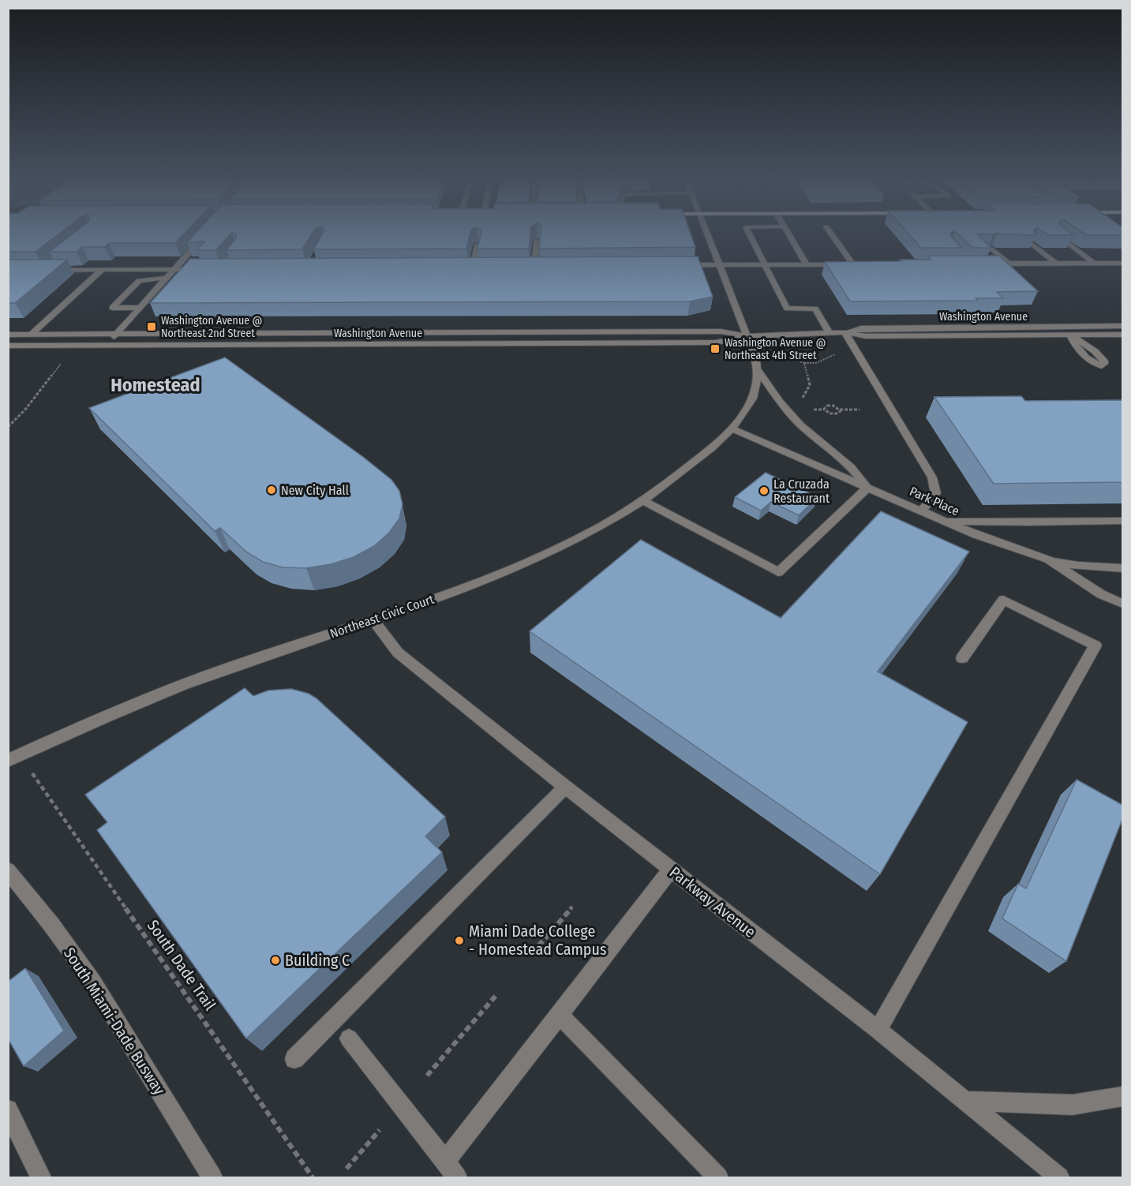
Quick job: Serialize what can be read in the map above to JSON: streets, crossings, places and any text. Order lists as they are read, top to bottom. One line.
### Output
{"streets":{"street":["Washington Avenue","Park Place","Northeast Civic Court","Parkway Avenue","South Miami-Dade Busway"],"path":["South Dade Trail"]},"crossings":[["Park Place","Northeast Civic Court"],["Northeast Civic Court","Parkway Avenue"]],"districts":["Homestead"],"places":{"transit":["Washington Avenue @ Northeast 2nd Street","Washington Avenue @ Northeast 4th Street"],"other":["New City Hall","La Cruzada Restaurant","Miami Dade College - Homestead Campus","Building C"]}}
